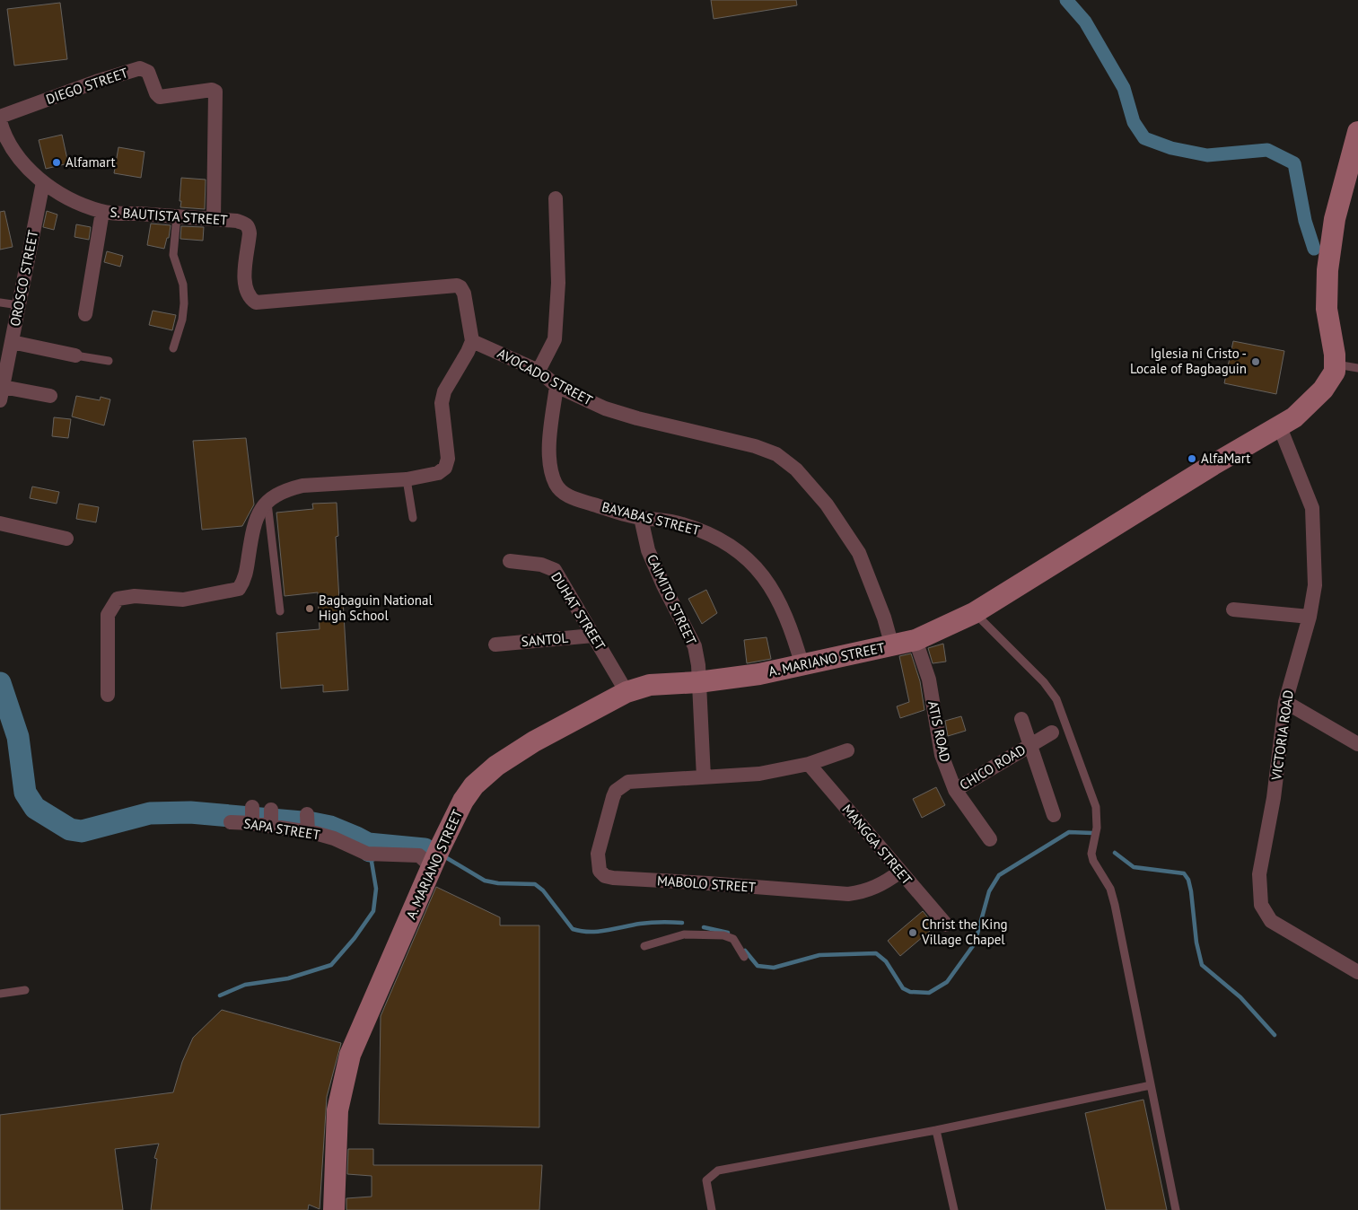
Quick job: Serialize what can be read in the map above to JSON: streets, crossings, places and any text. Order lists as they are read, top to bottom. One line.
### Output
{"streets":{"street":["DIEGO STREET","S. BAUTISTA STREET","OROSCO STREET","AVOCADO STREET","BAYABAS STREET","CAIMITO STREET","DUHAT STREET","SANTOL","A. MARIANO STREET","ATIS ROAD","VICTORIA ROAD","CHICO ROAD","SAPA STREET","MANGGA STREET","MABOLO STREET"]},"crossings":[["DIEGO STREET","S. BAUTISTA STREET"],["S. BAUTISTA STREET","OROSCO STREET"],["S. BAUTISTA STREET","AVOCADO STREET"],["AVOCADO STREET","BAYABAS STREET"],["AVOCADO STREET","A. MARIANO STREET"],["BAYABAS STREET","CAIMITO STREET"],["BAYABAS STREET","A. MARIANO STREET"],["CAIMITO STREET","A. MARIANO STREET"],["DUHAT STREET","SANTOL"],["DUHAT STREET","A. MARIANO STREET"],["A. MARIANO STREET","ATIS ROAD"],["A. MARIANO STREET","VICTORIA ROAD"],["A. MARIANO STREET","SAPA STREET"],["ATIS ROAD","CHICO ROAD"],["MANGGA STREET","MABOLO STREET"]],"places":["Alfamart","Iglesia ni Cristo - Locale of Bagbaguin","AlfaMart","Bagbaguin National High School","Christ the King Village Chapel"]}
